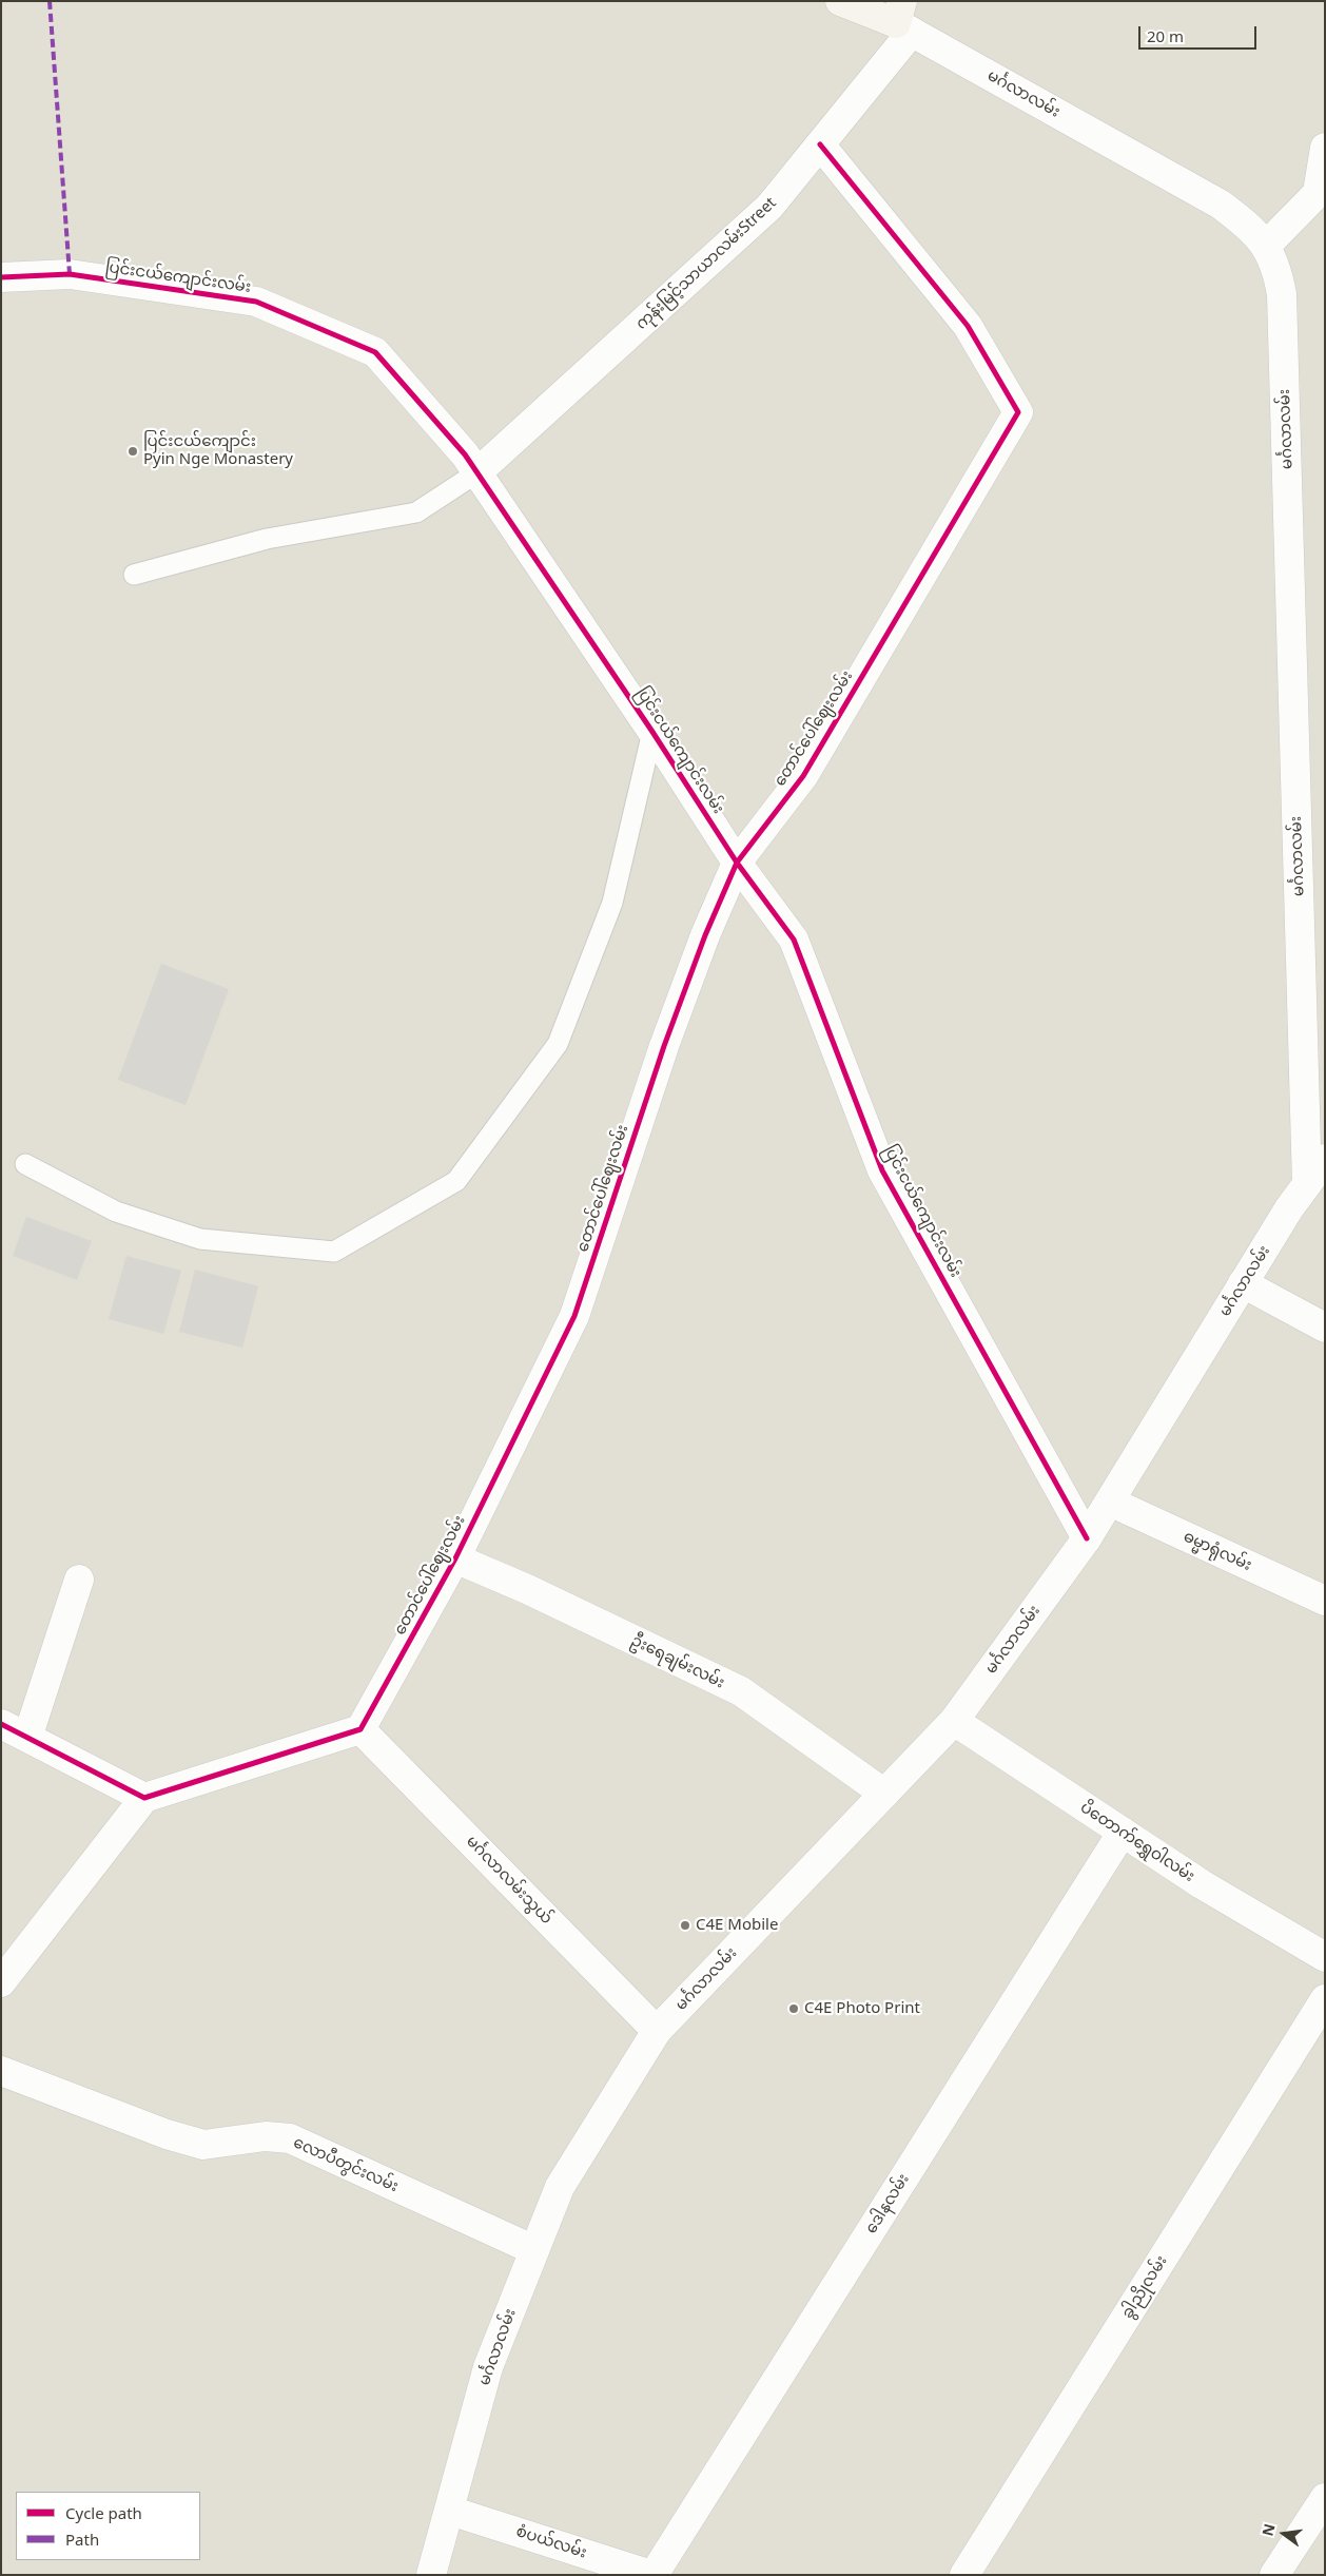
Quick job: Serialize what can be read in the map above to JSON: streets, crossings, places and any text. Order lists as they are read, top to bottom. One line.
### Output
{"streets":{"main road":["မင်္ဂလာလမ်း"],"street":["ကုန်းမြင့်သာယာလမ်းStreet","ပြင်းငယ်ကျောင်းလမ်း","တောင်ပေါ်ဈေးလမ်း","ဓမ္မာရုံလမ်း","ဦးရေချမ်းလမ်း","ပိတောက်ရွှေဝါလမ်း","မင်္ဂလာလမ်းသွယ်","လောပီတွင်းလမ်း","ဒေါနလမ်း","ခွါညိုလမ်း","စံပယ်လမ်း"]},"crossings":[["မင်္ဂလာလမ်း","ကုန်းမြင့်သာယာလမ်းStreet"],["မင်္ဂလာလမ်း","ပြင်းငယ်ကျောင်းလမ်း"],["မင်္ဂလာလမ်း","ဓမ္မာရုံလမ်း"],["မင်္ဂလာလမ်း","ဦးရေချမ်းလမ်း"],["မင်္ဂလာလမ်း","ပိတောက်ရွှေဝါလမ်း"],["မင်္ဂလာလမ်း","မင်္ဂလာလမ်းသွယ်"],["မင်္ဂလာလမ်း","လောပီတွင်းလမ်း"],["မင်္ဂလာလမ်း","စံပယ်လမ်း"],["ကုန်းမြင့်သာယာလမ်းStreet","ပြင်းငယ်ကျောင်းလမ်း"],["ကုန်းမြင့်သာယာလမ်းStreet","တောင်ပေါ်ဈေးလမ်း"],["ပြင်းငယ်ကျောင်းလမ်း","တောင်ပေါ်ဈေးလမ်း"],["တောင်ပေါ်ဈေးလမ်း","ဦးရေချမ်းလမ်း"],["တောင်ပေါ်ဈေးလမ်း","မင်္ဂလာလမ်းသွယ်"],["ပိတောက်ရွှေဝါလမ်း","ဒေါနလမ်း"],["ဒေါနလမ်း","စံပယ်လမ်း"]],"places":["ပြင်းငယ်ကျောင်း Pyin Nge Monastery","C4E Mobile","C4E Photo Print"],"legend":["Cycle path","Path"],"scale_bar":"20 m","north":"left"}
